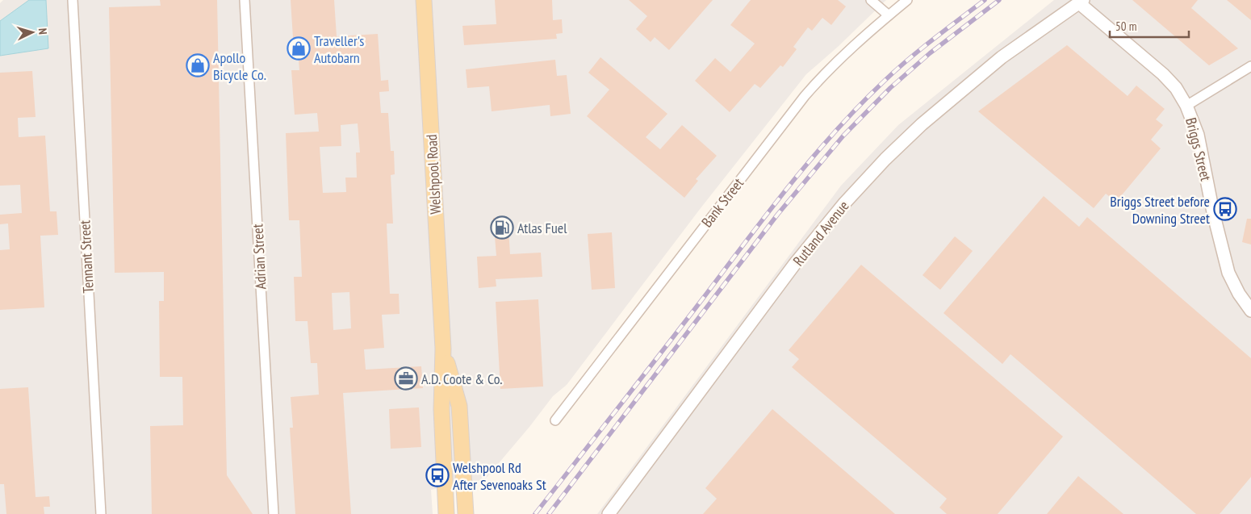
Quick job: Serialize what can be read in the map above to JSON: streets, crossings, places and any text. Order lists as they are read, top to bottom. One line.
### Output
{"streets":{"main road":["Welshpool Road"],"street":["Briggs Street","Bank Street","Rutland Avenue","Tennant Street","Adrian Street"]},"crossings":[["Briggs Street","Rutland Avenue"]],"places":{"shop":["Traveller's Autobarn","Apollo Bicycle Co."],"bus stop":["Briggs Street before Downing Street","Welshpool Rd After Sevenoaks St"],"fuel station":["Atlas Fuel"],"office":["A.D. Coote & Co."]},"scale_bar":"50 m","north":"right"}
